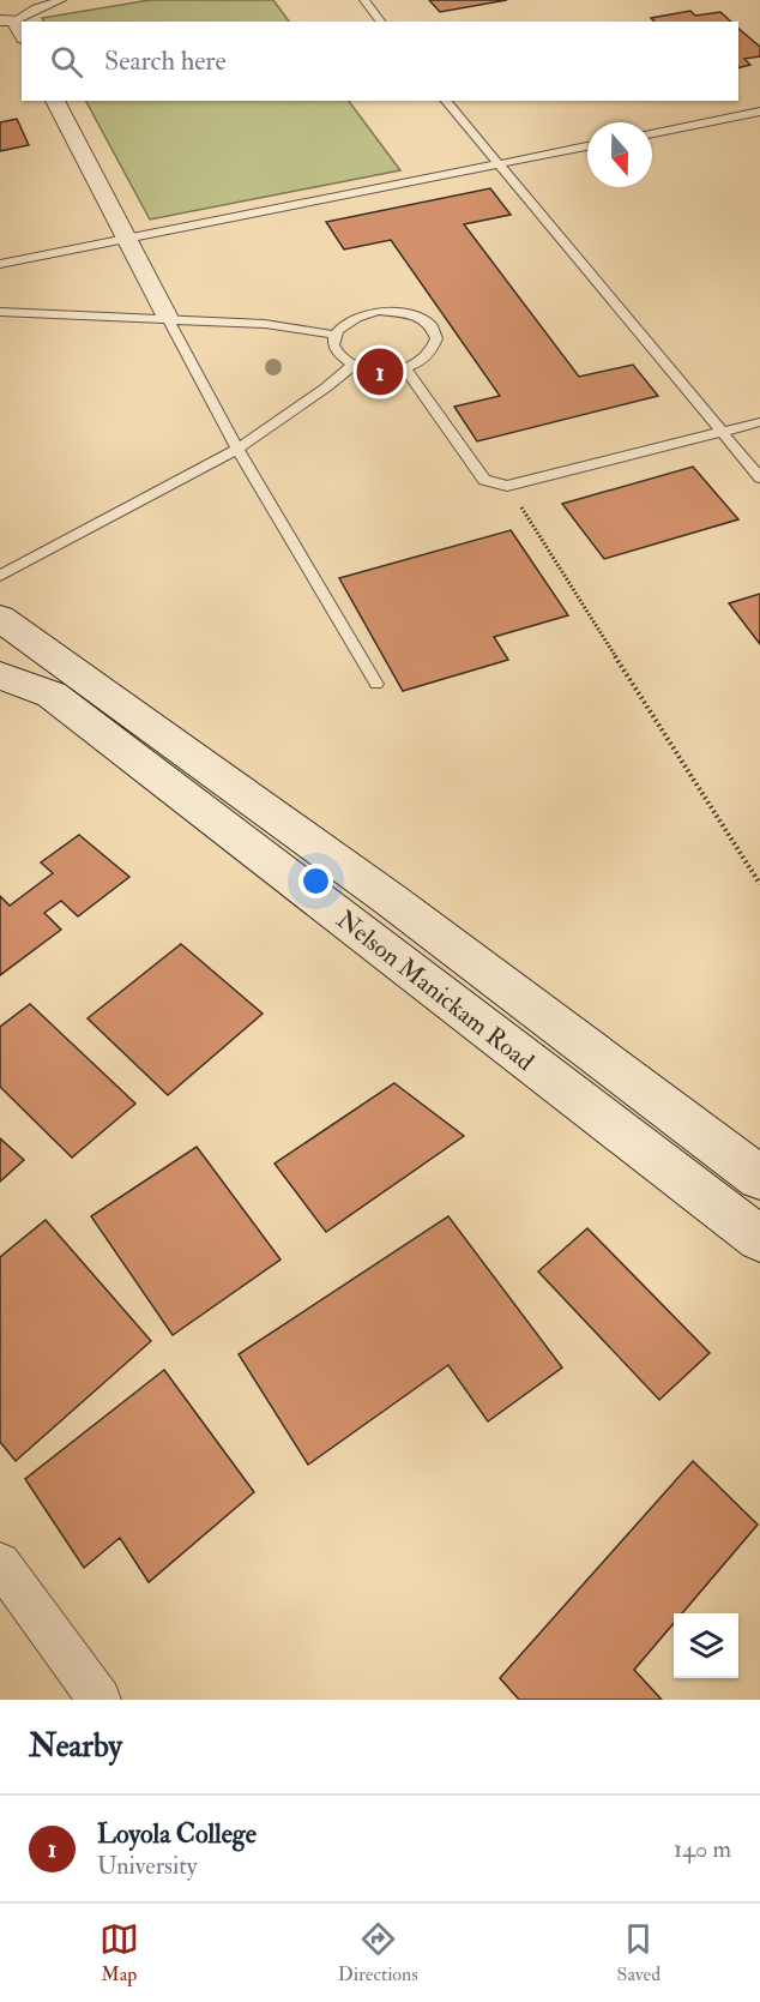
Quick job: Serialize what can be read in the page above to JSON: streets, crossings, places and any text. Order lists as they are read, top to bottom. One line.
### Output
{"streets":{"main road":["Nelson Manickam Road"]},"north":"bottom","page":{"search":"Search here","pins":"1","heading":"Nearby","list":[{"mark":"1","name":"Loyola College","note":"University","value":"140 m"}],"nav":["Map","Directions","Saved"]}}
